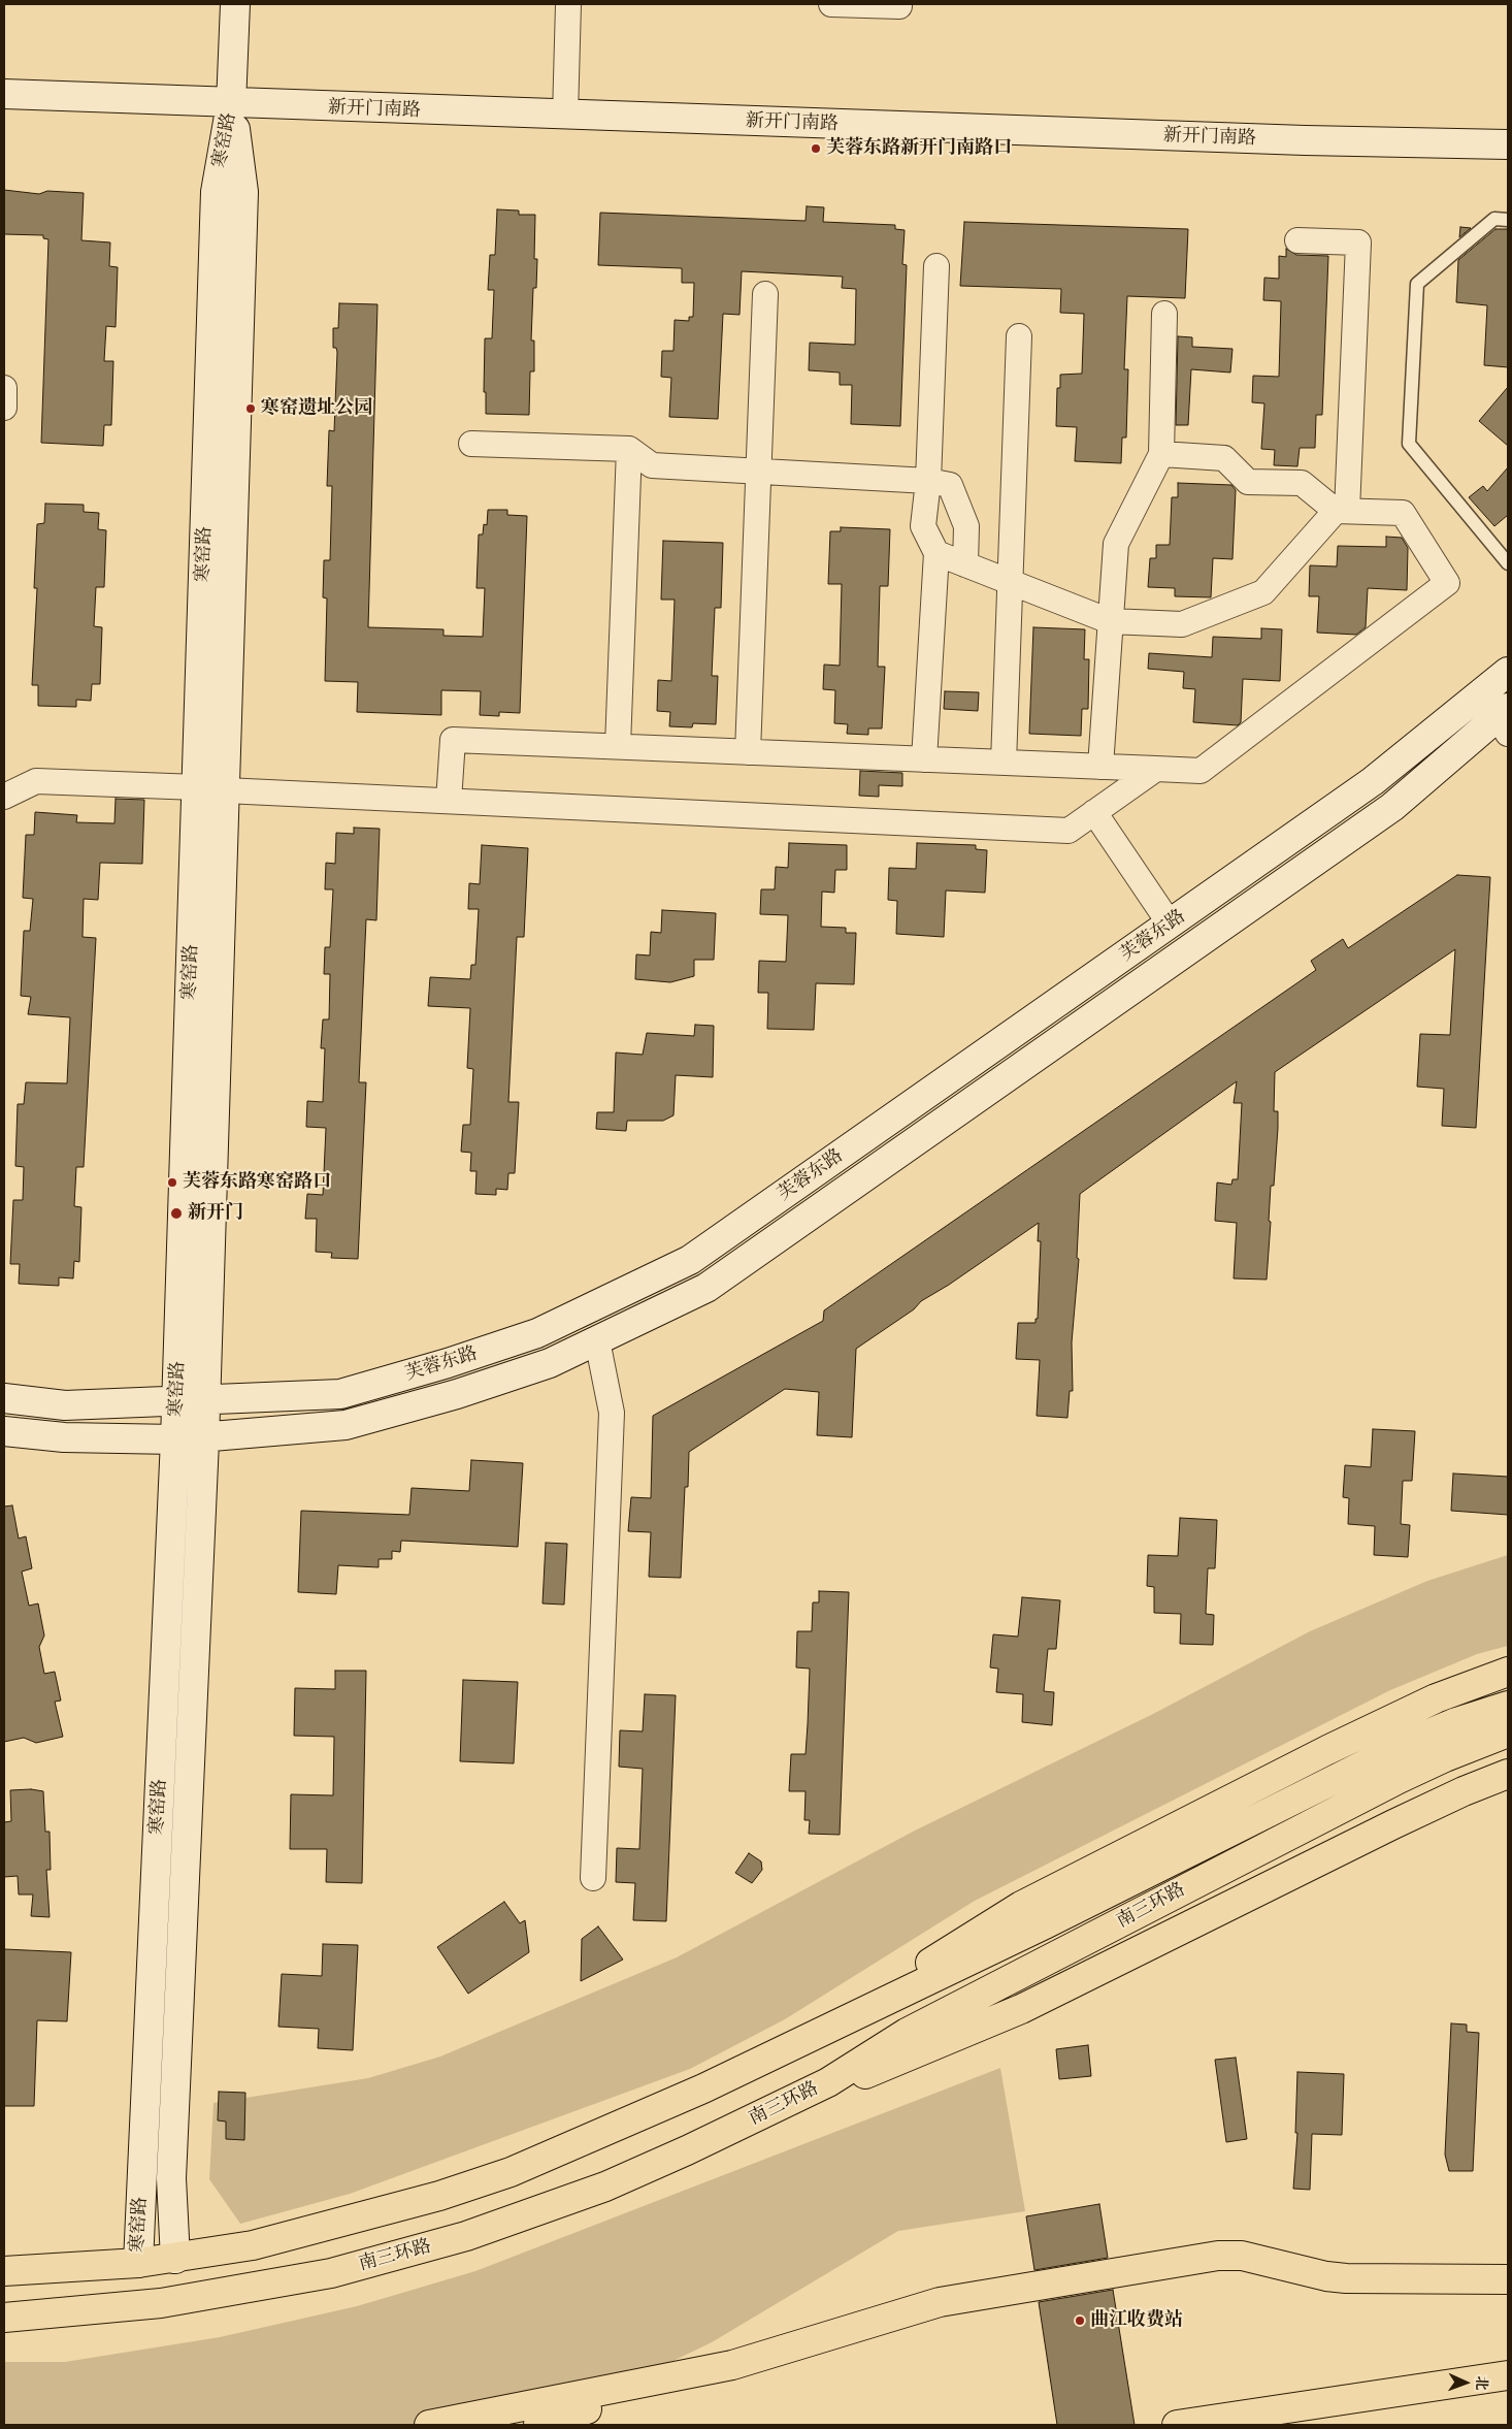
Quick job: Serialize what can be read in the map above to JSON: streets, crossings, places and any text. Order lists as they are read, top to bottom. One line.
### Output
{"streets":{"highway":["南三环路"],"street":["新开门南路","寒窑路","芙蓉东路"]},"crossings":[["新开门南路","寒窑路"],["寒窑路","芙蓉东路"],["寒窑路","南三环路"]],"places":["芙蓉东路新开门南路口","寒窑遗址公园","芙蓉东路寒窑路口","新开门","曲江收费站"],"north":"right"}
